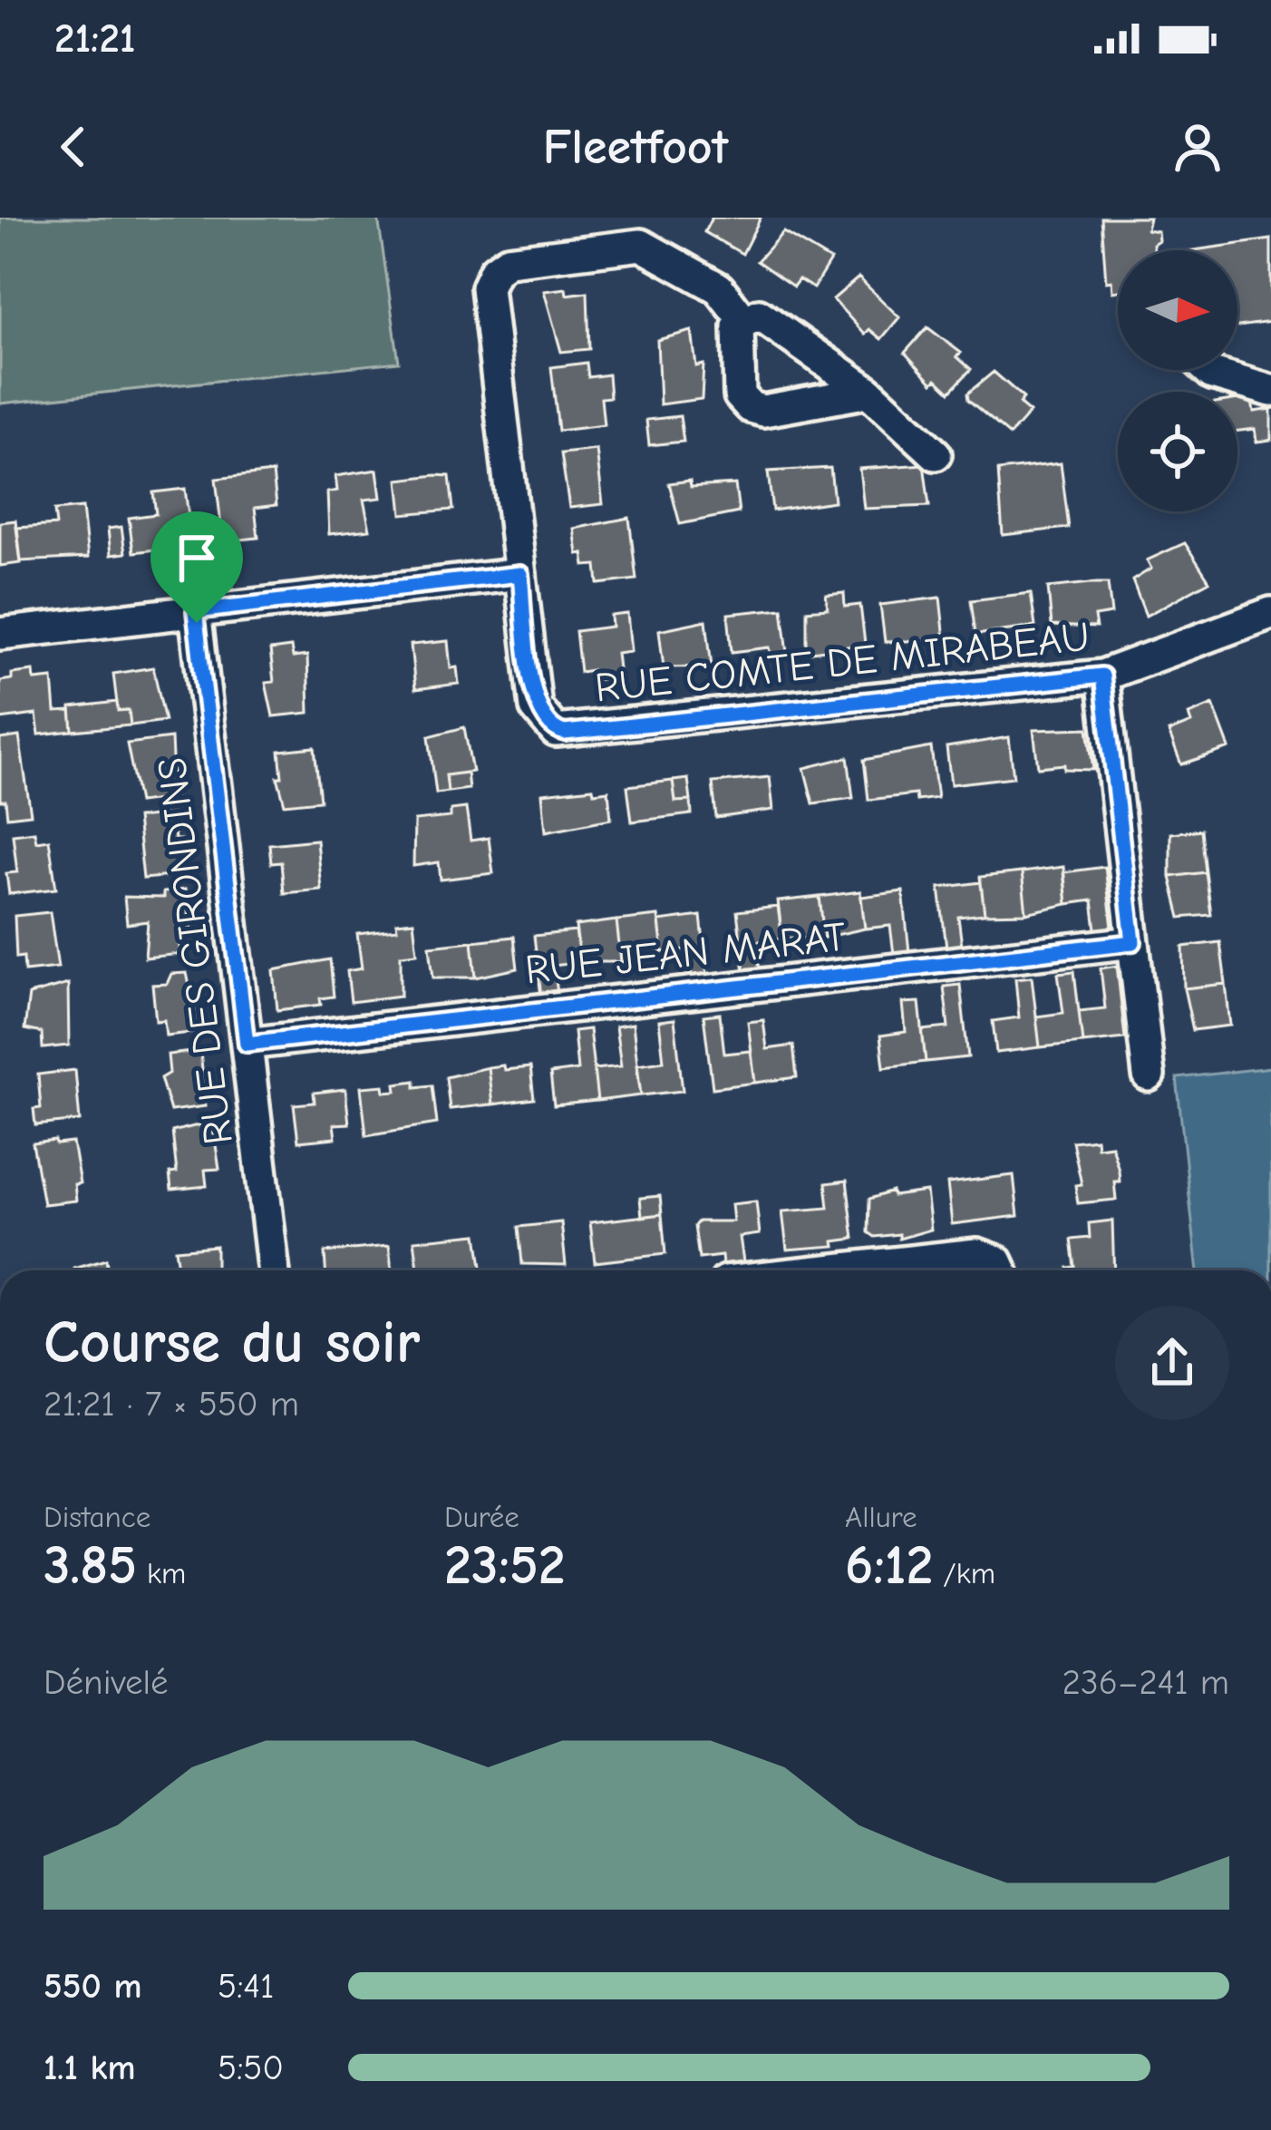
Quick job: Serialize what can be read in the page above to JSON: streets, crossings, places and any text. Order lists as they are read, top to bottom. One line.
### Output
{"streets":{"street":["RUE COMTE DE MIRABEAU","RUE DES GIRONDINS","RUE JEAN MARAT"]},"crossings":[["RUE DES GIRONDINS","RUE JEAN MARAT"]],"north":"right","page":{"status":"21:21","header":"Fleetfoot","heading":["Course du soir","21:21 · 7 × 550 m"],"stats":[["Distance","3.85 km"],["Durée","23:52"],["Allure","6:12 /km"]],"chart":["Dénivelé","236–241 m"],"list":[{"name":"550 m","note":"5:41"},{"name":"1.1 km","note":"5:50"}]}}
